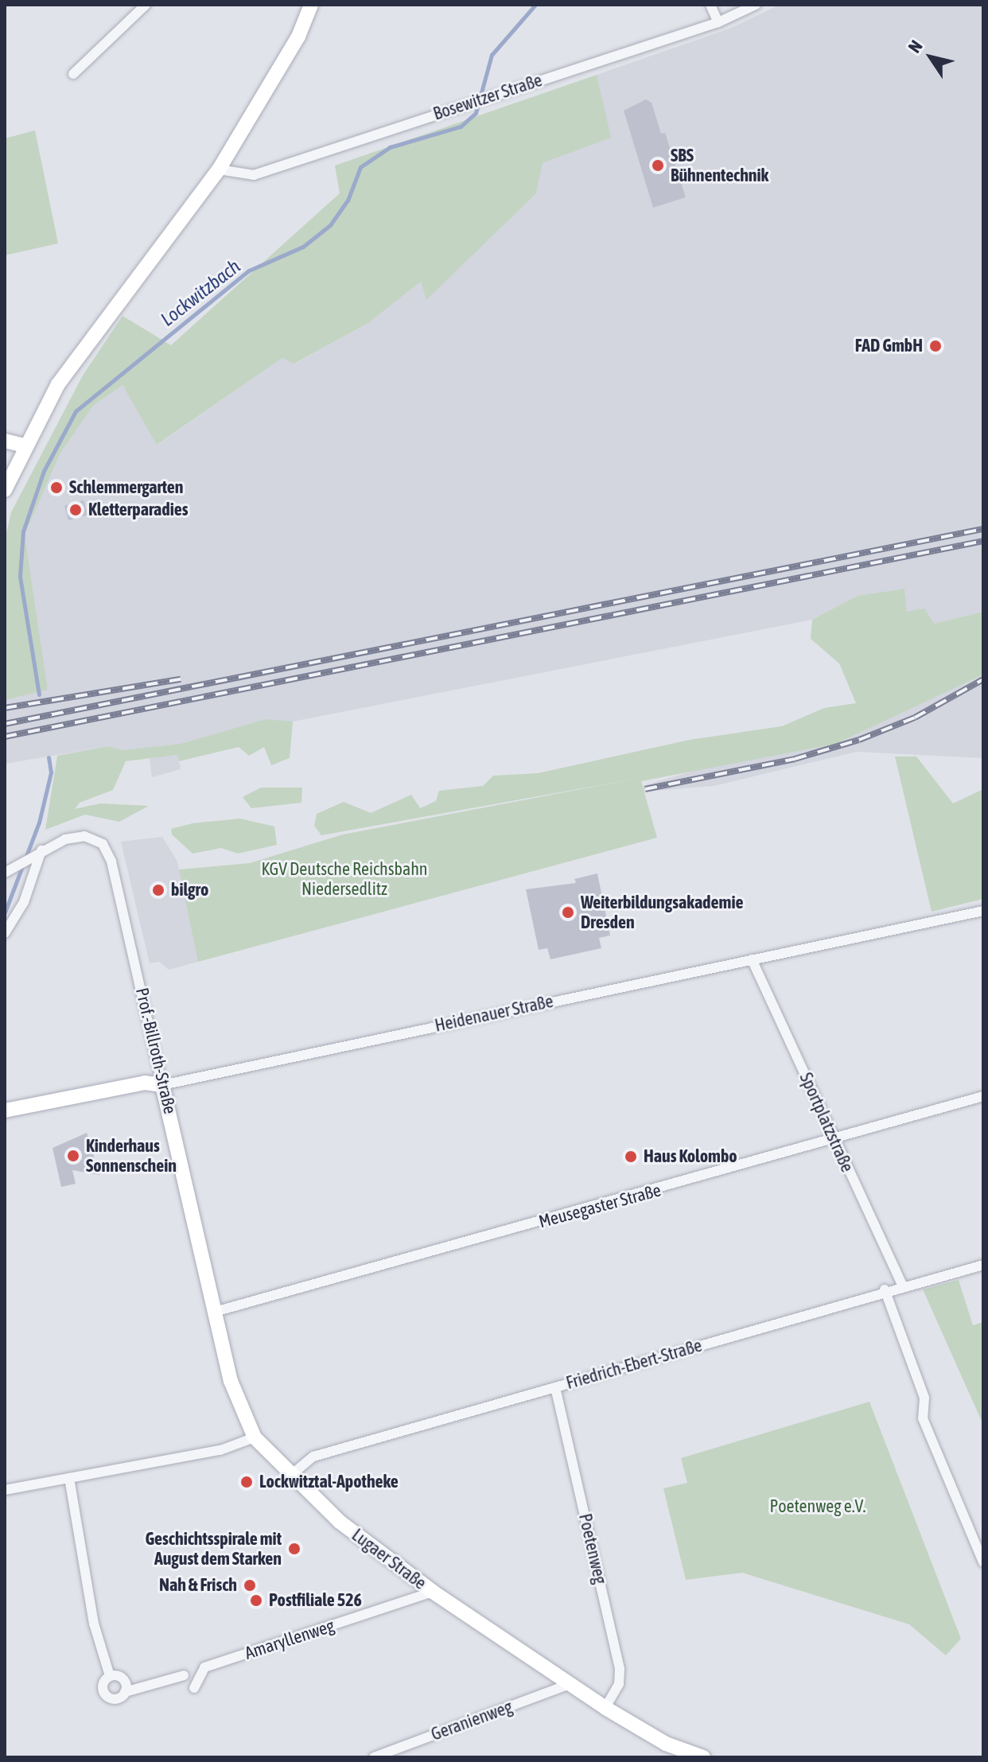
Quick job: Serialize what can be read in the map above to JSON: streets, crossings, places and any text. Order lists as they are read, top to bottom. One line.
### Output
{"streets":{"street":["Bosewitzer Straße","Heidenauer Straße","Prof.-Billroth-Straße","Sportplatzstraße","Meusegaster Straße","Friedrich-Ebert-Straße","Poetenweg","Lugaer Straße","Amaryllenweg","Geranienweg"]},"crossings":[["Heidenauer Straße","Prof.-Billroth-Straße"],["Heidenauer Straße","Sportplatzstraße"],["Prof.-Billroth-Straße","Meusegaster Straße"],["Prof.-Billroth-Straße","Lugaer Straße"],["Sportplatzstraße","Meusegaster Straße"],["Sportplatzstraße","Friedrich-Ebert-Straße"],["Friedrich-Ebert-Straße","Poetenweg"],["Friedrich-Ebert-Straße","Lugaer Straße"],["Poetenweg","Lugaer Straße"],["Lugaer Straße","Amaryllenweg"],["Lugaer Straße","Geranienweg"]],"water":["Lockwitzbach"],"parks":["KGV Deutsche Reichsbahn Niedersedlitz","Poetenweg e.V."],"places":["SBS Bühnentechnik","FAD GmbH","Schlemmergarten","Kletterparadies","bilgro","Weiterbildungsakademie Dresden","Kinderhaus Sonnenschein","Haus Kolombo","Lockwitztal-Apotheke","Geschichtsspirale mit August dem Starken","Nah & Frisch","Postfiliale 526"],"north":"top left"}
